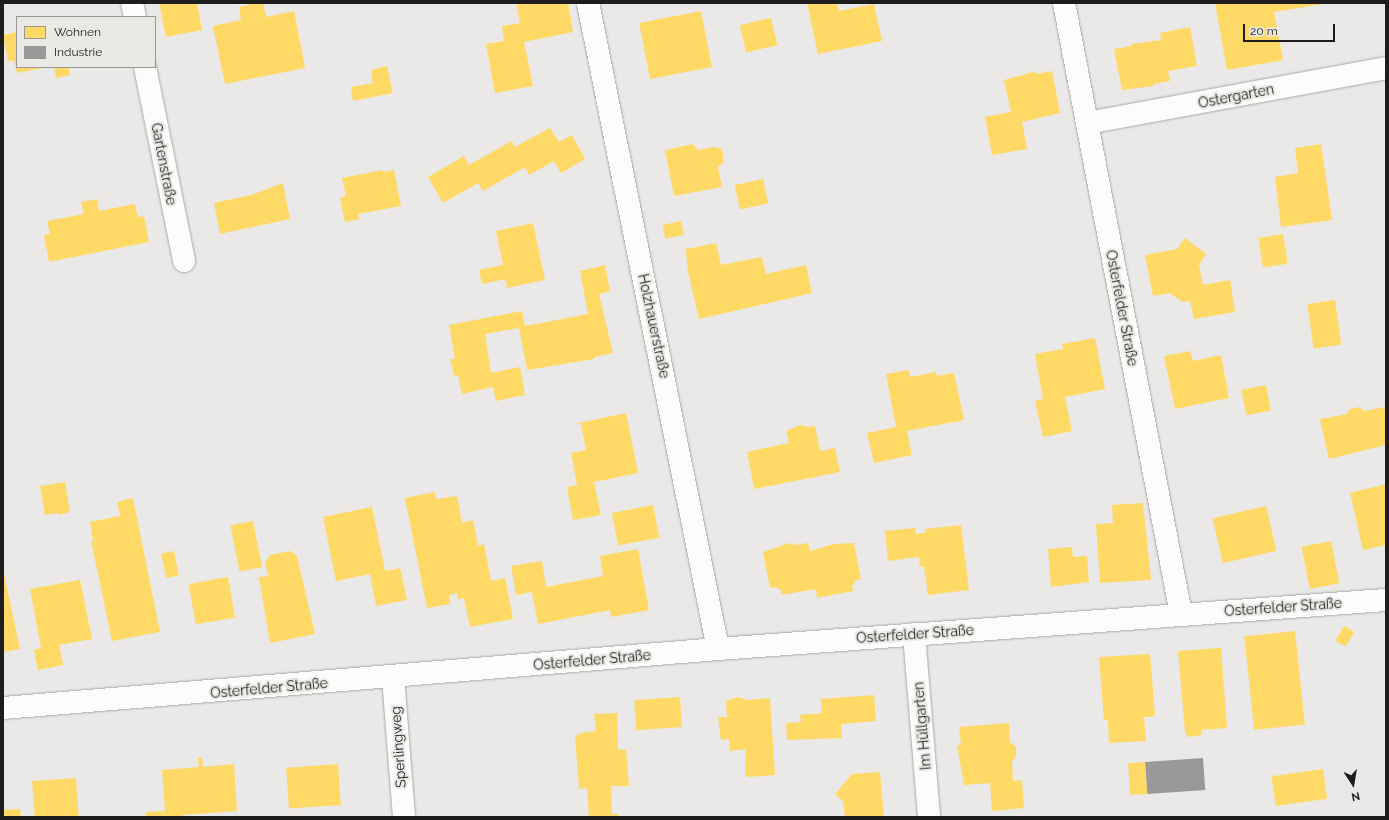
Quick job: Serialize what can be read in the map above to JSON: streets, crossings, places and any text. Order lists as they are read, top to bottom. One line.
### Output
{"streets":{"street":["Ostergarten","Gartenstraße","Osterfelder Straße","Holzhauerstraße","Im Hüllgarten","Sperlingweg"]},"crossings":[["Ostergarten","Osterfelder Straße"],["Osterfelder Straße","Holzhauerstraße"],["Osterfelder Straße","Im Hüllgarten"],["Osterfelder Straße","Sperlingweg"]],"legend":["Wohnen","Industrie"],"scale_bar":"20 m","north":"bottom"}
